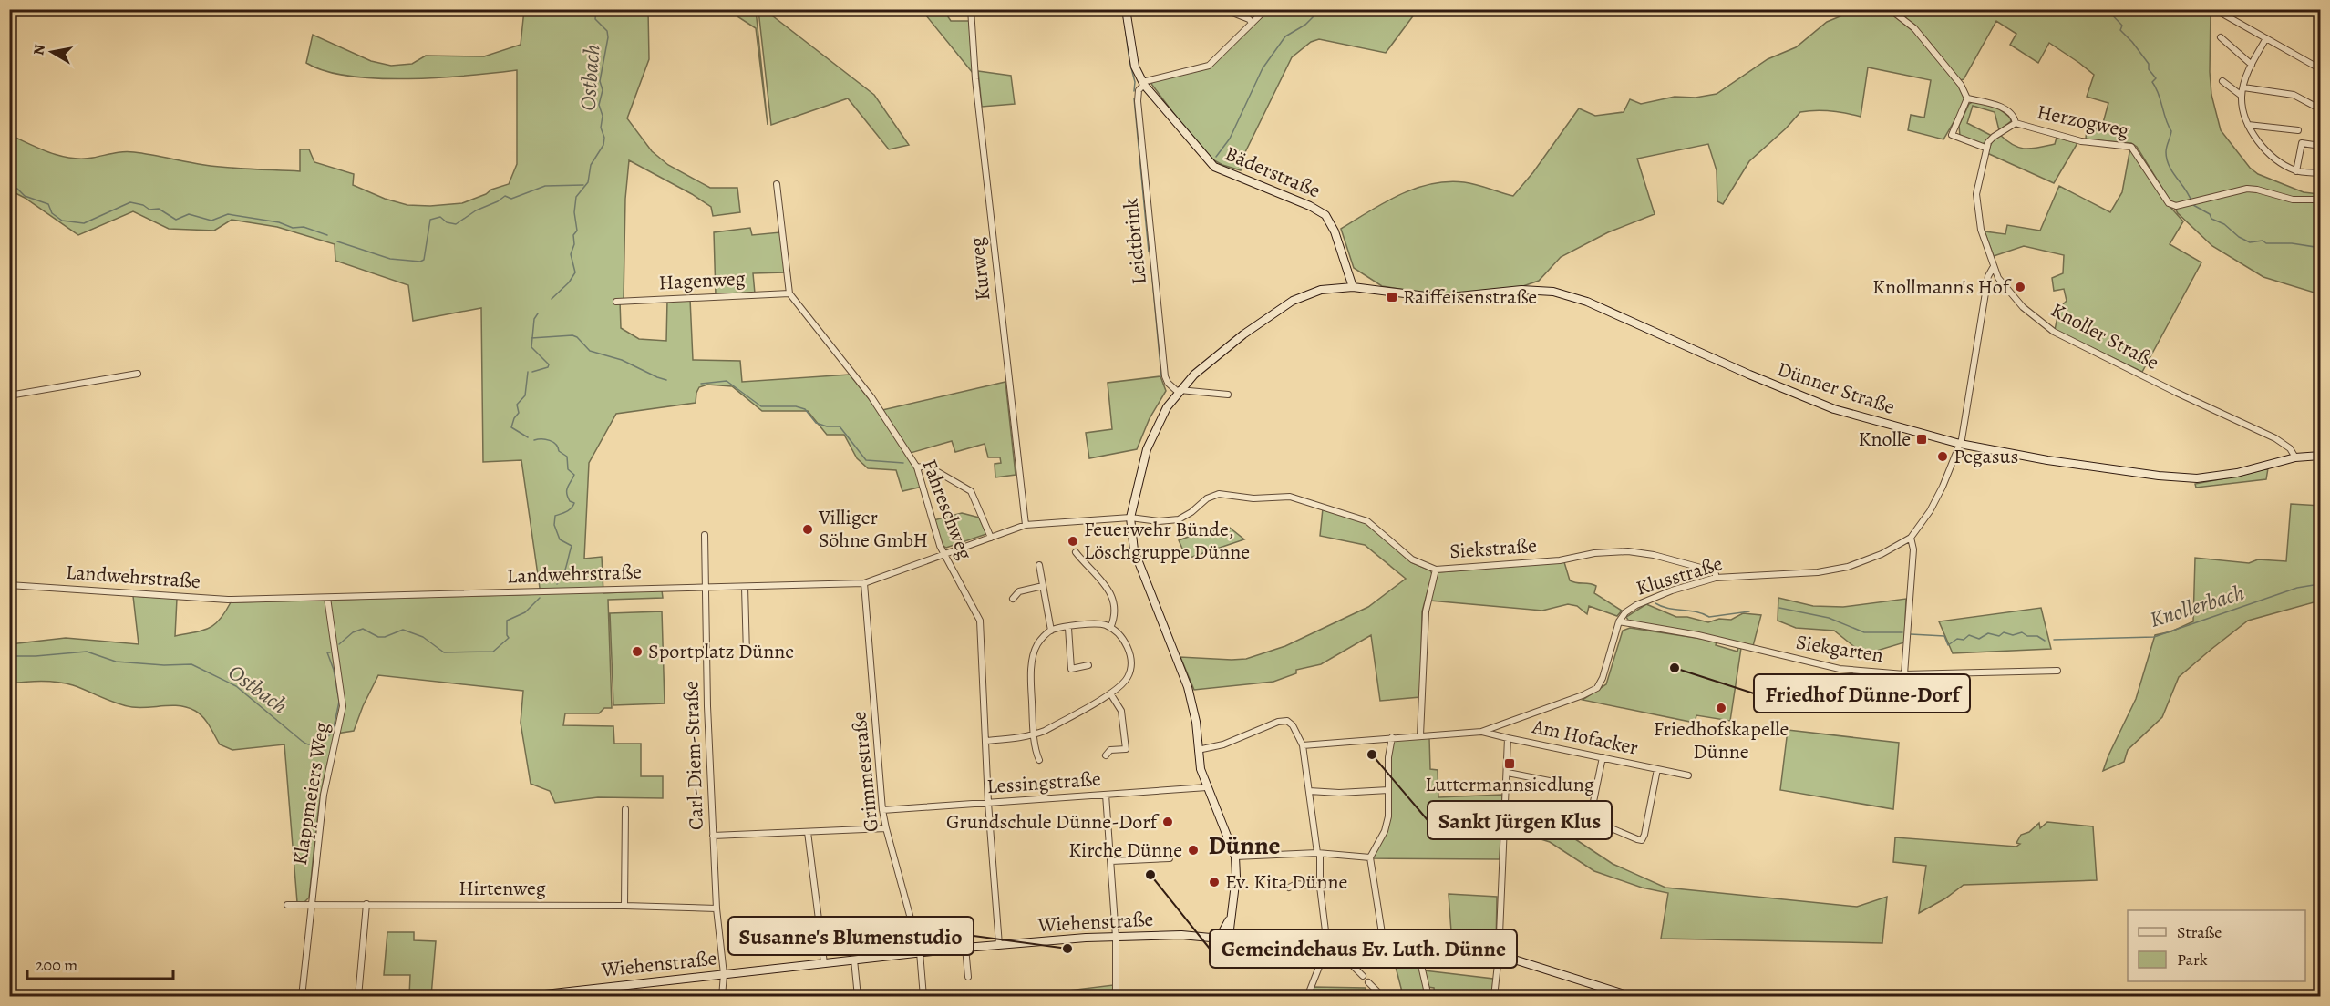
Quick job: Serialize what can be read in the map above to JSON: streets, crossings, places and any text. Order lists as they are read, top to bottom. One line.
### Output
{"streets":{"street":["Herzogweg","Bäderstraße","Leidtbrink","Kurweg","Hagenweg","Knoller Straße","Dünner Straße","Fahreschweg","Siekstraße","Landwehrstraße","Klusstraße","Siekgarten","Am Hofacker","Carl-Diem-Straße","Grimmestraße","Lessingstraße","Klappmeiers Weg","Hirtenweg","Wiehenstraße"]},"crossings":[["Bäderstraße","Leidtbrink"],["Bäderstraße","Dünner Straße"],["Kurweg","Landwehrstraße"],["Hagenweg","Fahreschweg"],["Knoller Straße","Dünner Straße"],["Knoller Straße","Klusstraße"],["Dünner Straße","Klusstraße"],["Fahreschweg","Landwehrstraße"],["Fahreschweg","Lessingstraße"],["Fahreschweg","Wiehenstraße"],["Siekstraße","Landwehrstraße"],["Siekstraße","Klusstraße"],["Landwehrstraße","Carl-Diem-Straße"],["Landwehrstraße","Grimmestraße"],["Landwehrstraße","Klappmeiers Weg"],["Klusstraße","Siekgarten"],["Klusstraße","Am Hofacker"],["Carl-Diem-Straße","Hirtenweg"],["Carl-Diem-Straße","Wiehenstraße"],["Grimmestraße","Lessingstraße"],["Grimmestraße","Wiehenstraße"],["Klappmeiers Weg","Hirtenweg"]],"districts":["Dünne"],"water":["Ostbach","Knollerbach"],"places":{"other":["Knollmann's Hof","Pegasus","Villiger Söhne GmbH","Feuerwehr Bünde, Löschgruppe Dünne","Sportplatz Dünne","Friedhof Dünne-Dorf","Friedhofskapelle Dünne","Sankt Jürgen Klus","Grundschule Dünne-Dorf","Kirche Dünne","Gemeindehaus Ev. Luth. Dünne","Ev. Kita Dünne","Susanne's Blumenstudio"],"transit":["Raiffeisenstraße","Knolle","Luttermannsiedlung"]},"legend":["Straße","Park"],"scale_bar":"200 m","north":"left"}
